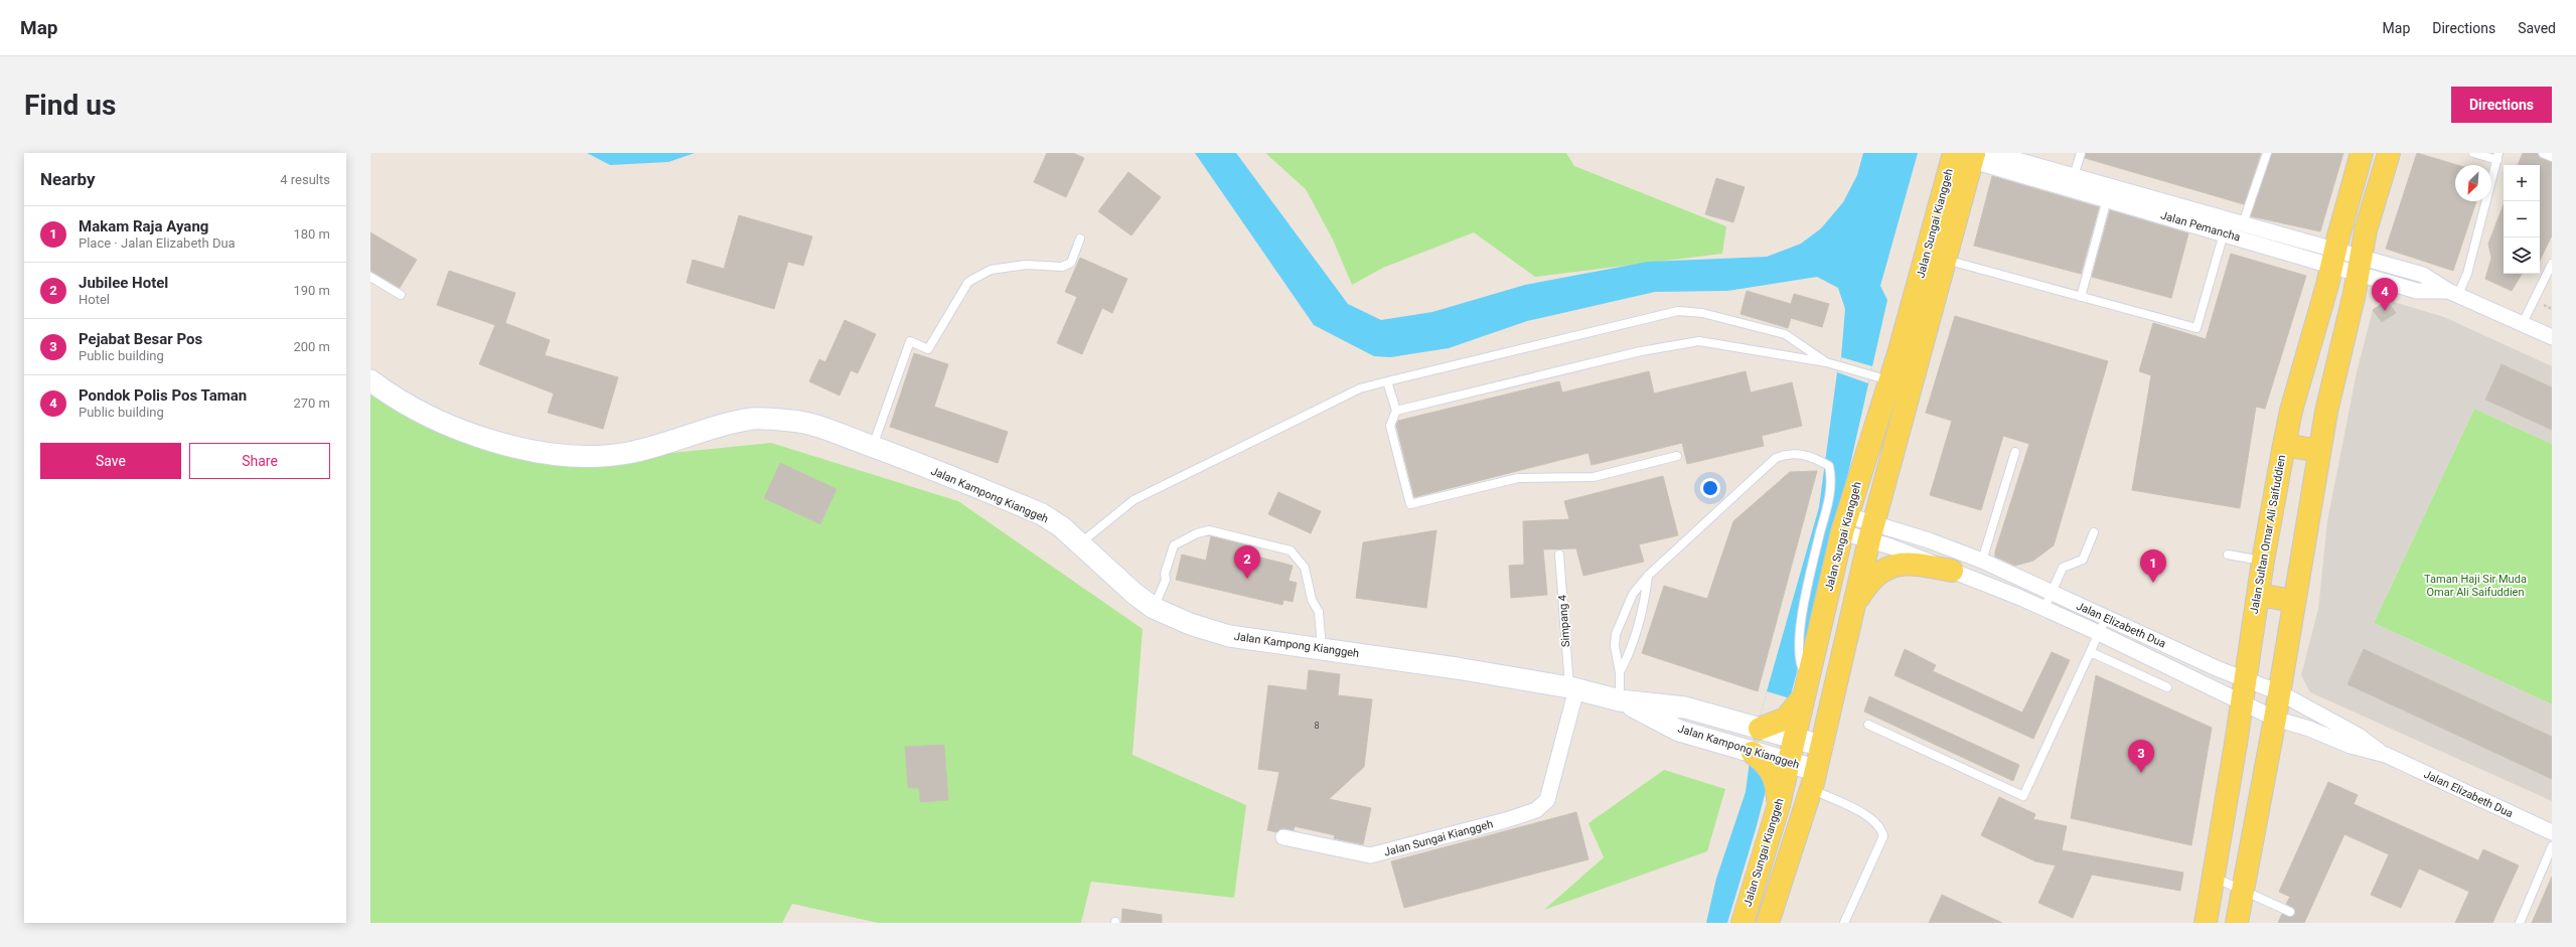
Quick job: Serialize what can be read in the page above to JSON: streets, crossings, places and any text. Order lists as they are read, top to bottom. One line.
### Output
{"streets":{"main road":["Jalan Sungai Kianggeh","Jalan Kampong Kianggeh","Jalan Sultan Omar Ali Saifuddien"],"street":["Jalan Pemancha","Jalan Elizabeth Dua"],"lane":["Simpang 4"]},"crossings":[["Jalan Sungai Kianggeh","Jalan Pemancha"],["Jalan Sungai Kianggeh","Jalan Kampong Kianggeh"],["Jalan Sungai Kianggeh","Simpang 4"],["Jalan Sungai Kianggeh","Jalan Elizabeth Dua"],["Jalan Pemancha","Jalan Sultan Omar Ali Saifuddien"],["Jalan Kampong Kianggeh","Simpang 4"],["Jalan Sultan Omar Ali Saifuddien","Jalan Elizabeth Dua"]],"parks":["Taman Haji Sir Muda Omar Ali Saifuddien"],"house_numbers":["8"],"north":"bottom left","page":{"header":"Map","nav":["Map","Directions","Saved"],"buttons":["Directions",["Save","Share"]],"title":"Find us","heading":["Nearby","4 results"],"map_buttons":["+","−"],"list":[{"mark":"1","name":"Makam Raja Ayang","note":"Place · Jalan Elizabeth Dua","value":"180 m"},{"mark":"2","name":"Jubilee Hotel","note":"Hotel","value":"190 m"},{"mark":"3","name":"Pejabat Besar Pos","note":"Public building","value":"200 m"},{"mark":"4","name":"Pondok Polis Pos Taman","note":"Public building","value":"270 m"}],"pins":["4","2","1","3"]}}
